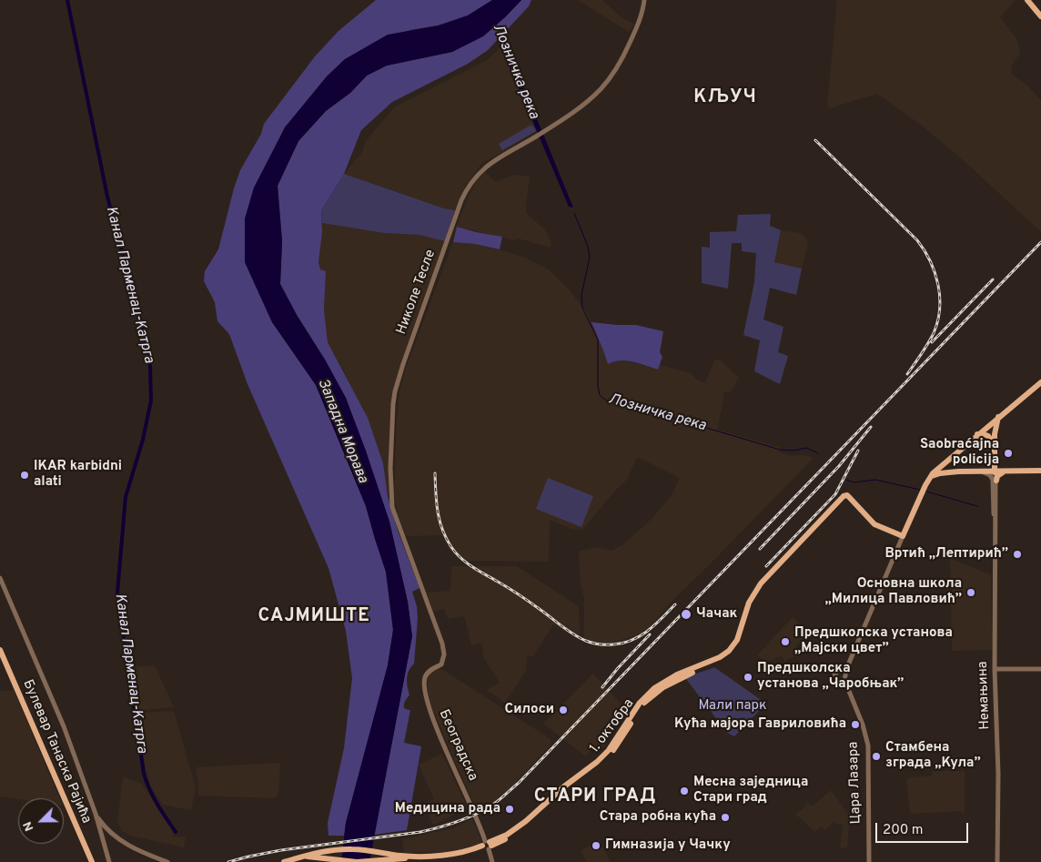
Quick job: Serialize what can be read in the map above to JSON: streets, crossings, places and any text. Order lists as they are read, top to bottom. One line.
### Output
{"streets":{"main road":["Немањина","1. октобра","Булевар Танаска Рајића"],"street":["Николе Тесле","Београдска","Цара Лазара"]},"crossings":[["Николе Тесле","Београдска"],["1. октобра","Београдска"]],"districts":["КЉУЧ","САЈМИШТЕ","СТАРИ ГРАД"],"water":["Лозничка река","Канал Парменац-Катрга","Западна Морава"],"parks":["Мали парк"],"places":["Saobraćajna policija","IKAR karbidni alati","Вртић „Лептирић”","Основна школа „Милица Павловић”","Чачак","Предшколска установа „Мајски цвет”","Предшколска установа „Чаробњак”","Силоси","Кућа мајора Гавриловића","Стамбена зграда „Кула”","Месна заједница Стари град","Медицина рада","Стара робна кућа","Гимназија у Чачку"],"scale_bar":"200 m","north":"bottom left"}
